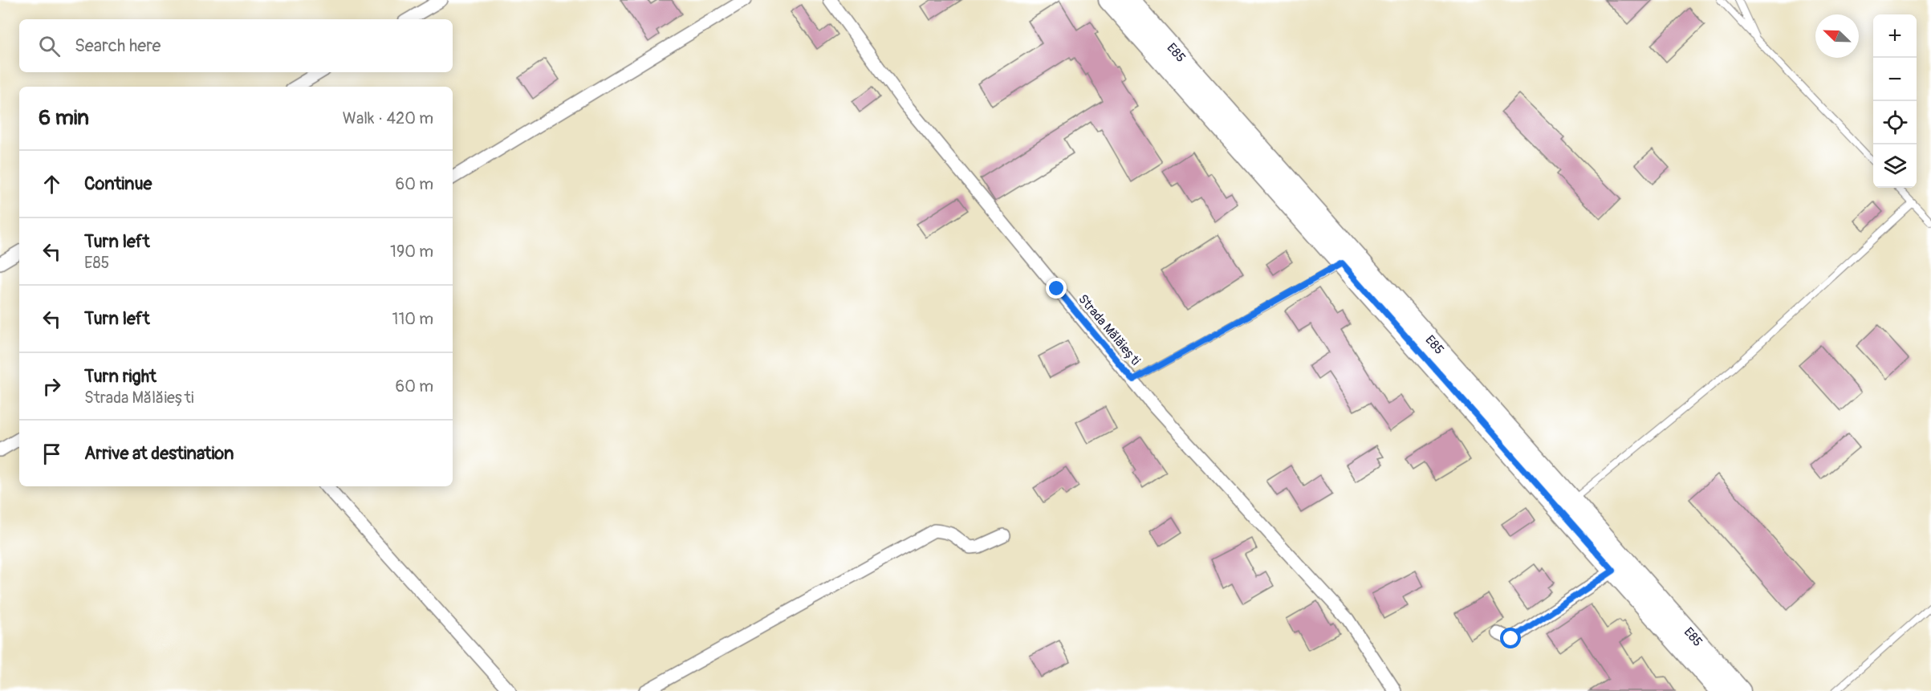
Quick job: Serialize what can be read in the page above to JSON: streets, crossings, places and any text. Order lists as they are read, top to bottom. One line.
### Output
{"streets":{"main road":["E85"],"street":["Strada Mălăiești"]},"north":"top left","page":{"map_buttons":["+","−"],"search":"Search here","heading":["6 min","Walk · 420 m"],"list":[["Continue","60 m"],["Turn left","E85","190 m"],["Turn left","110 m"],["Turn right","Strada Mălăiești","60 m"],"Arrive at destination"]}}
